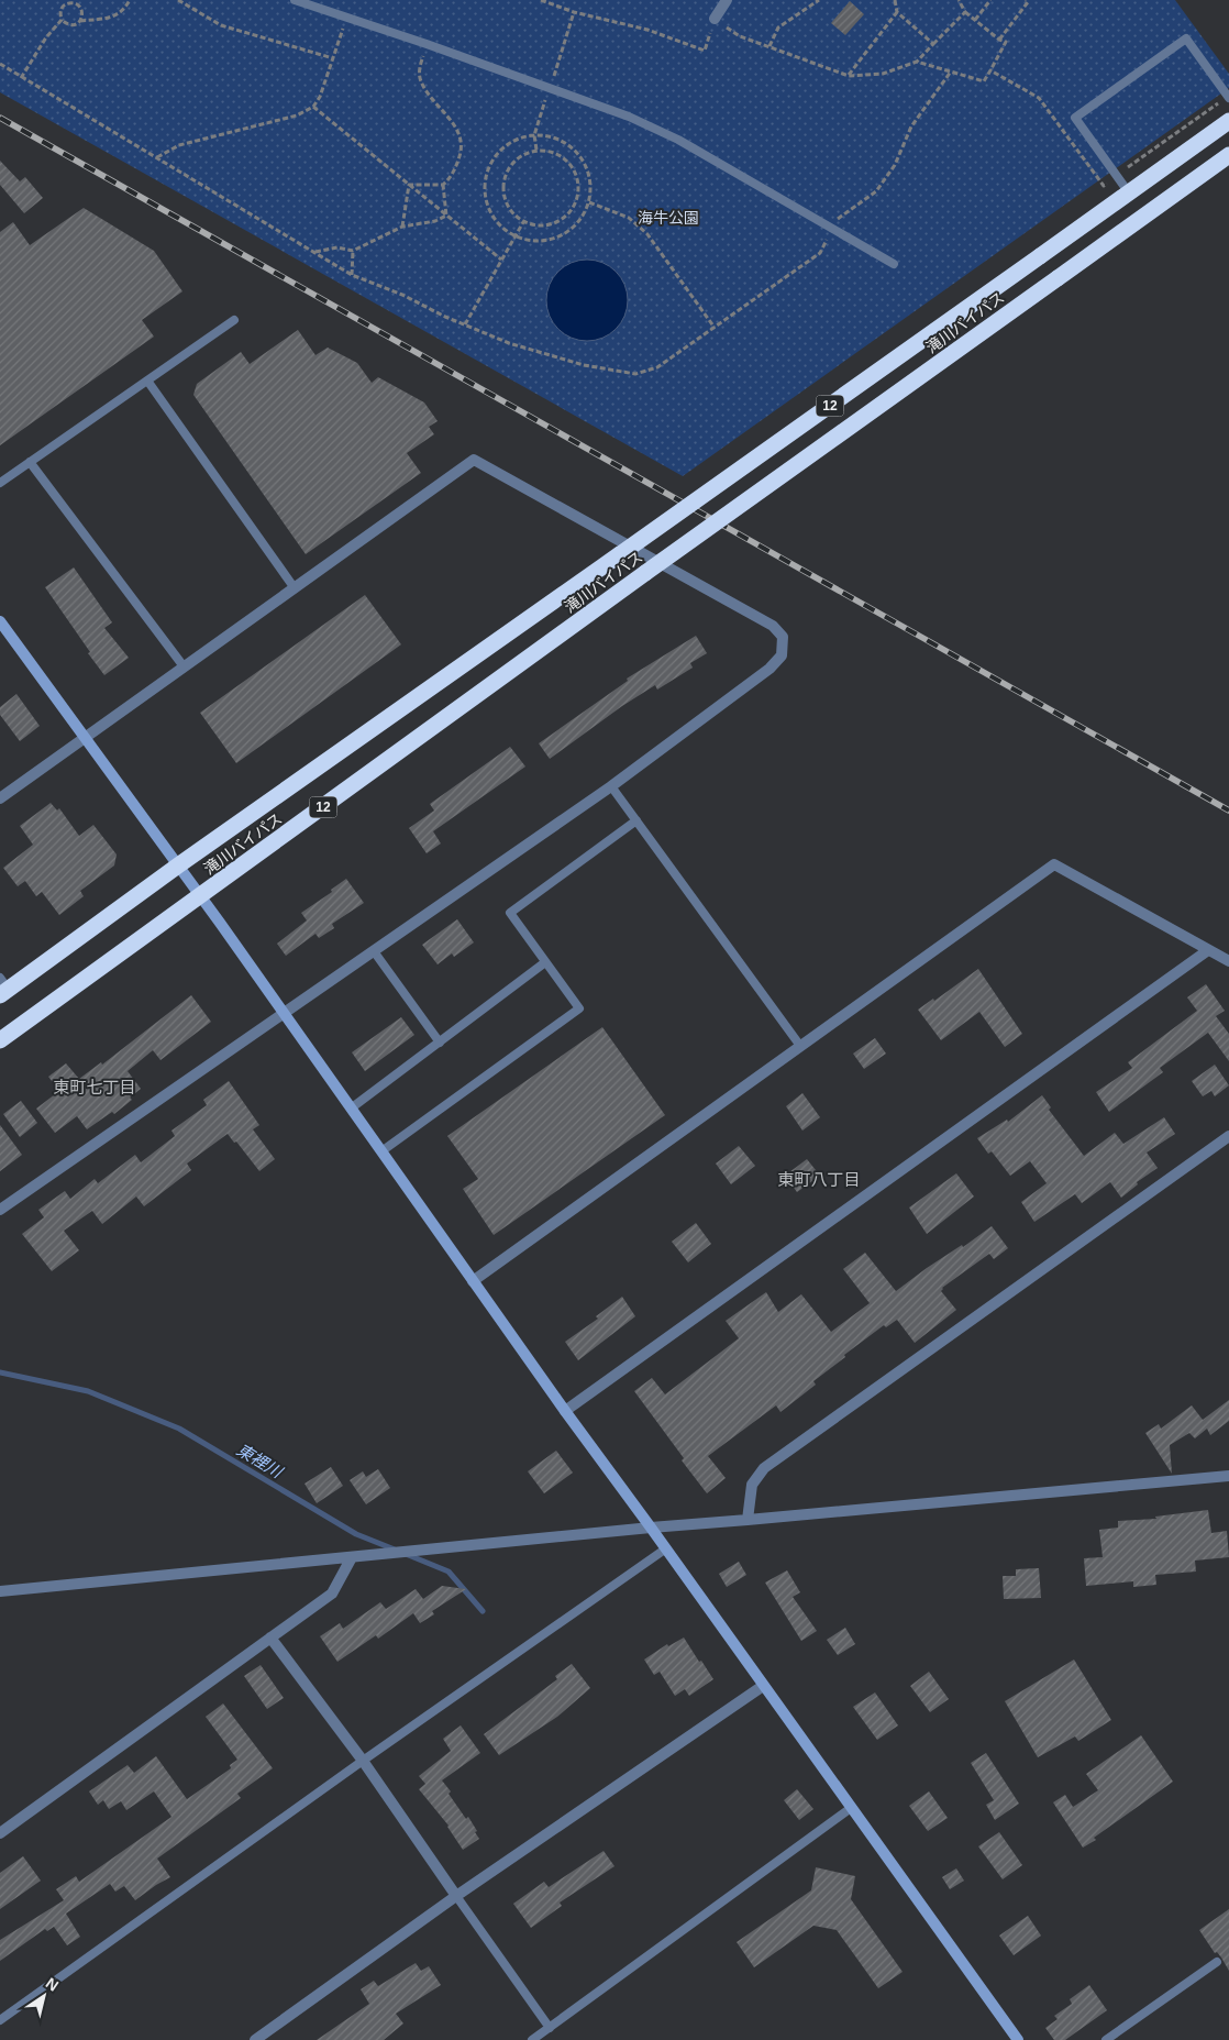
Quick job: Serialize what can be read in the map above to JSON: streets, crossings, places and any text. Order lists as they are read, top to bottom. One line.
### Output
{"streets":{"highway":["滝川バイパス","12"]},"districts":["東町七丁目","東町八丁目"],"water":["東裡川"],"parks":["海牛公園"],"north":"top right"}
